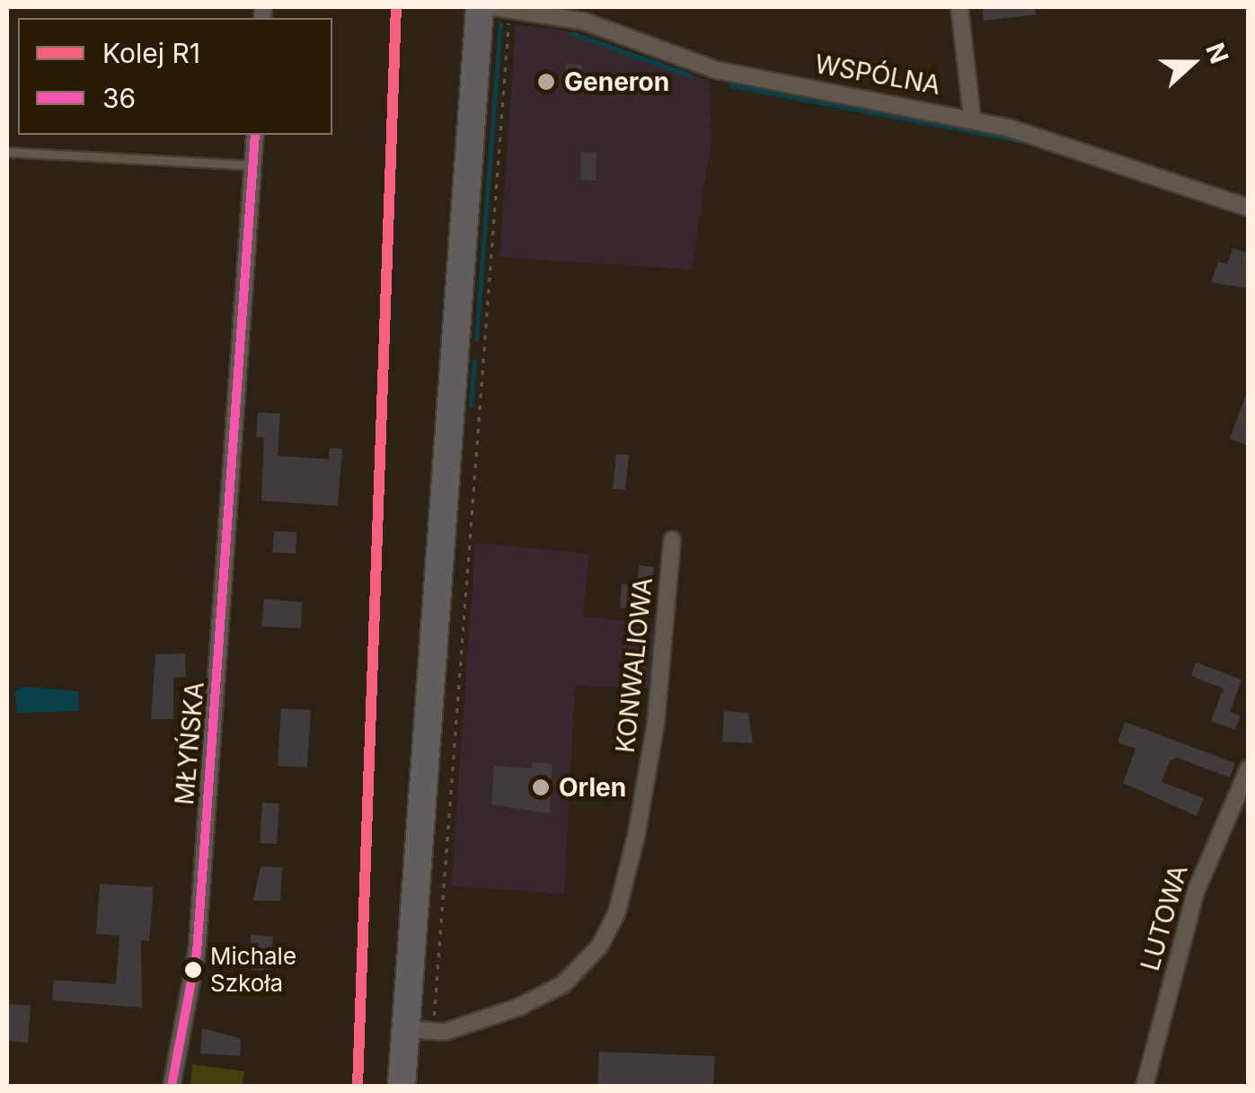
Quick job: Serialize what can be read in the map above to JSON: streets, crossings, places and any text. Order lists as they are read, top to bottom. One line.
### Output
{"streets":{"street":["WSPÓLNA","KONWALIOWA","MŁYŃSKA","LUTOWA"]},"places":["Generon","Orlen","Michale Szkoła"],"lines":["rail line R1","transit line 36"],"legend":["Kolej R1","36"],"north":"right"}
